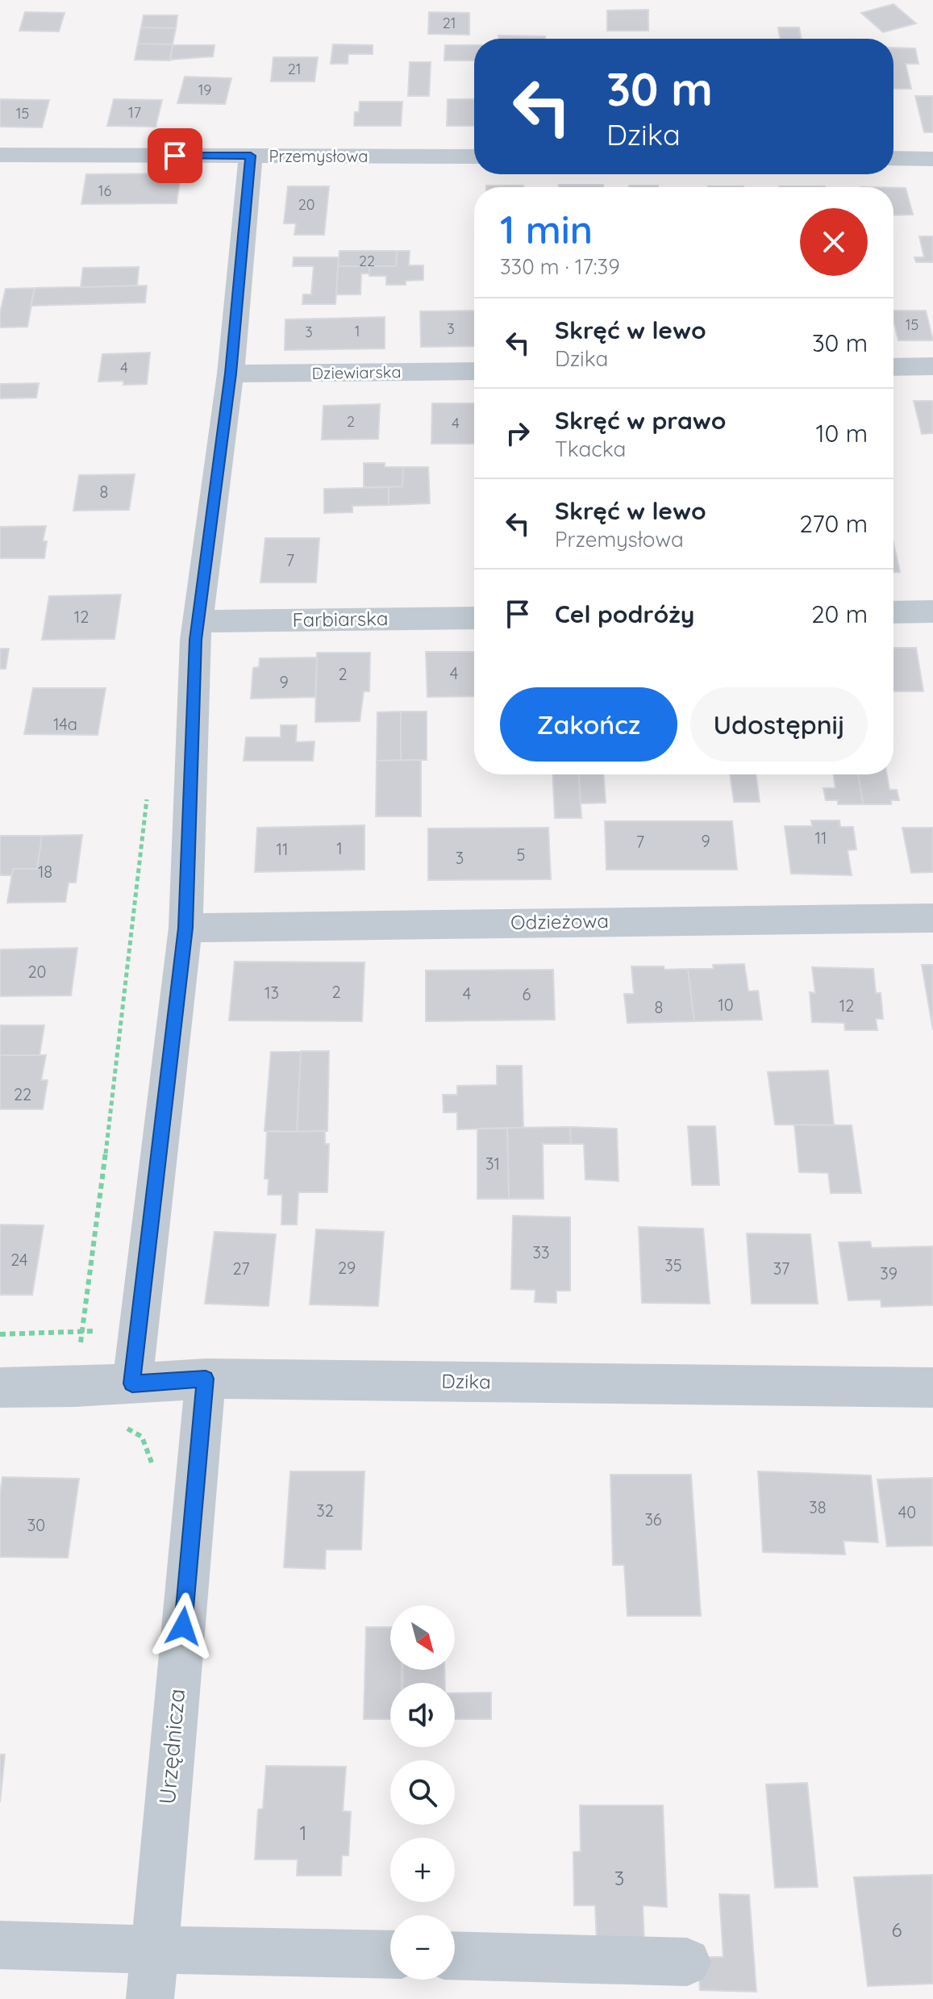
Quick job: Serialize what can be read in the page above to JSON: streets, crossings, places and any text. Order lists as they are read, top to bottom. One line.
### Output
{"streets":{"street":["Przemysłowa","Dziewiarska","Farbiarska","Odzieżowa","Dzika","Urzędnicza"]},"crossings":[["Dzika","Urzędnicza"]],"house_numbers":["21","21","19","17","15","16","20","22","15","3","1","3","4","2","4","8","7","12","4","2","9","14a","11","9","7","1","11","5","3","18","20","2","13","4","6","10","12","8","22","31","33","24","35","29","27","37","39","38","32","40","36","30","1","3","6"],"north":"bottom right","page":{"turn":["30 m","Dzika"],"heading":["1 min","330 m · 17:39"],"list":[{"name":"Skręć w lewo","note":"Dzika","value":"30 m"},{"name":"Skręć w prawo","note":"Tkacka","value":"10 m"},{"name":"Skręć w lewo","note":"Przemysłowa","value":"270 m"},{"name":"Cel podróży","value":"20 m"}],"buttons":["Zakończ","Udostępnij"],"map_buttons":["+","−"]}}
